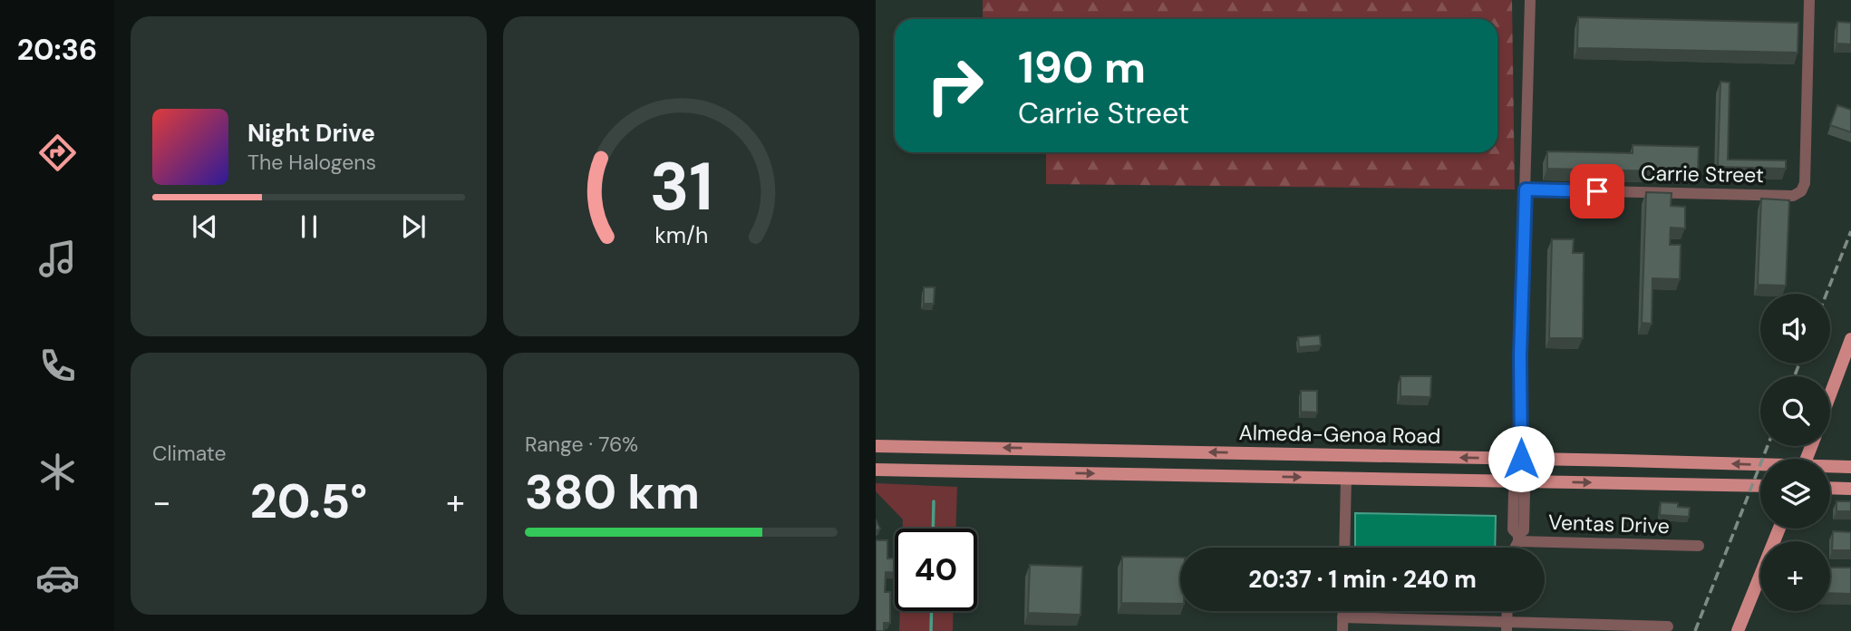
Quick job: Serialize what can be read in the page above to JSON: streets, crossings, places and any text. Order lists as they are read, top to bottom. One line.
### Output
{"streets":{"main road":["Almeda-Genoa Road"],"street":["Carrie Street","Ventas Drive"]},"page":{"tabs":"20:36","turn":["190 m","Carrie Street"],"song":["Night Drive","The Halogens"],"map_buttons":"+","tile":["Climate",["Range · 76%","380 km"]],"heat":["−","20.5°","+"],"limit":"40","trip":"20:37 · 1 min · 240 m","gauge":["31","km/h"]}}
